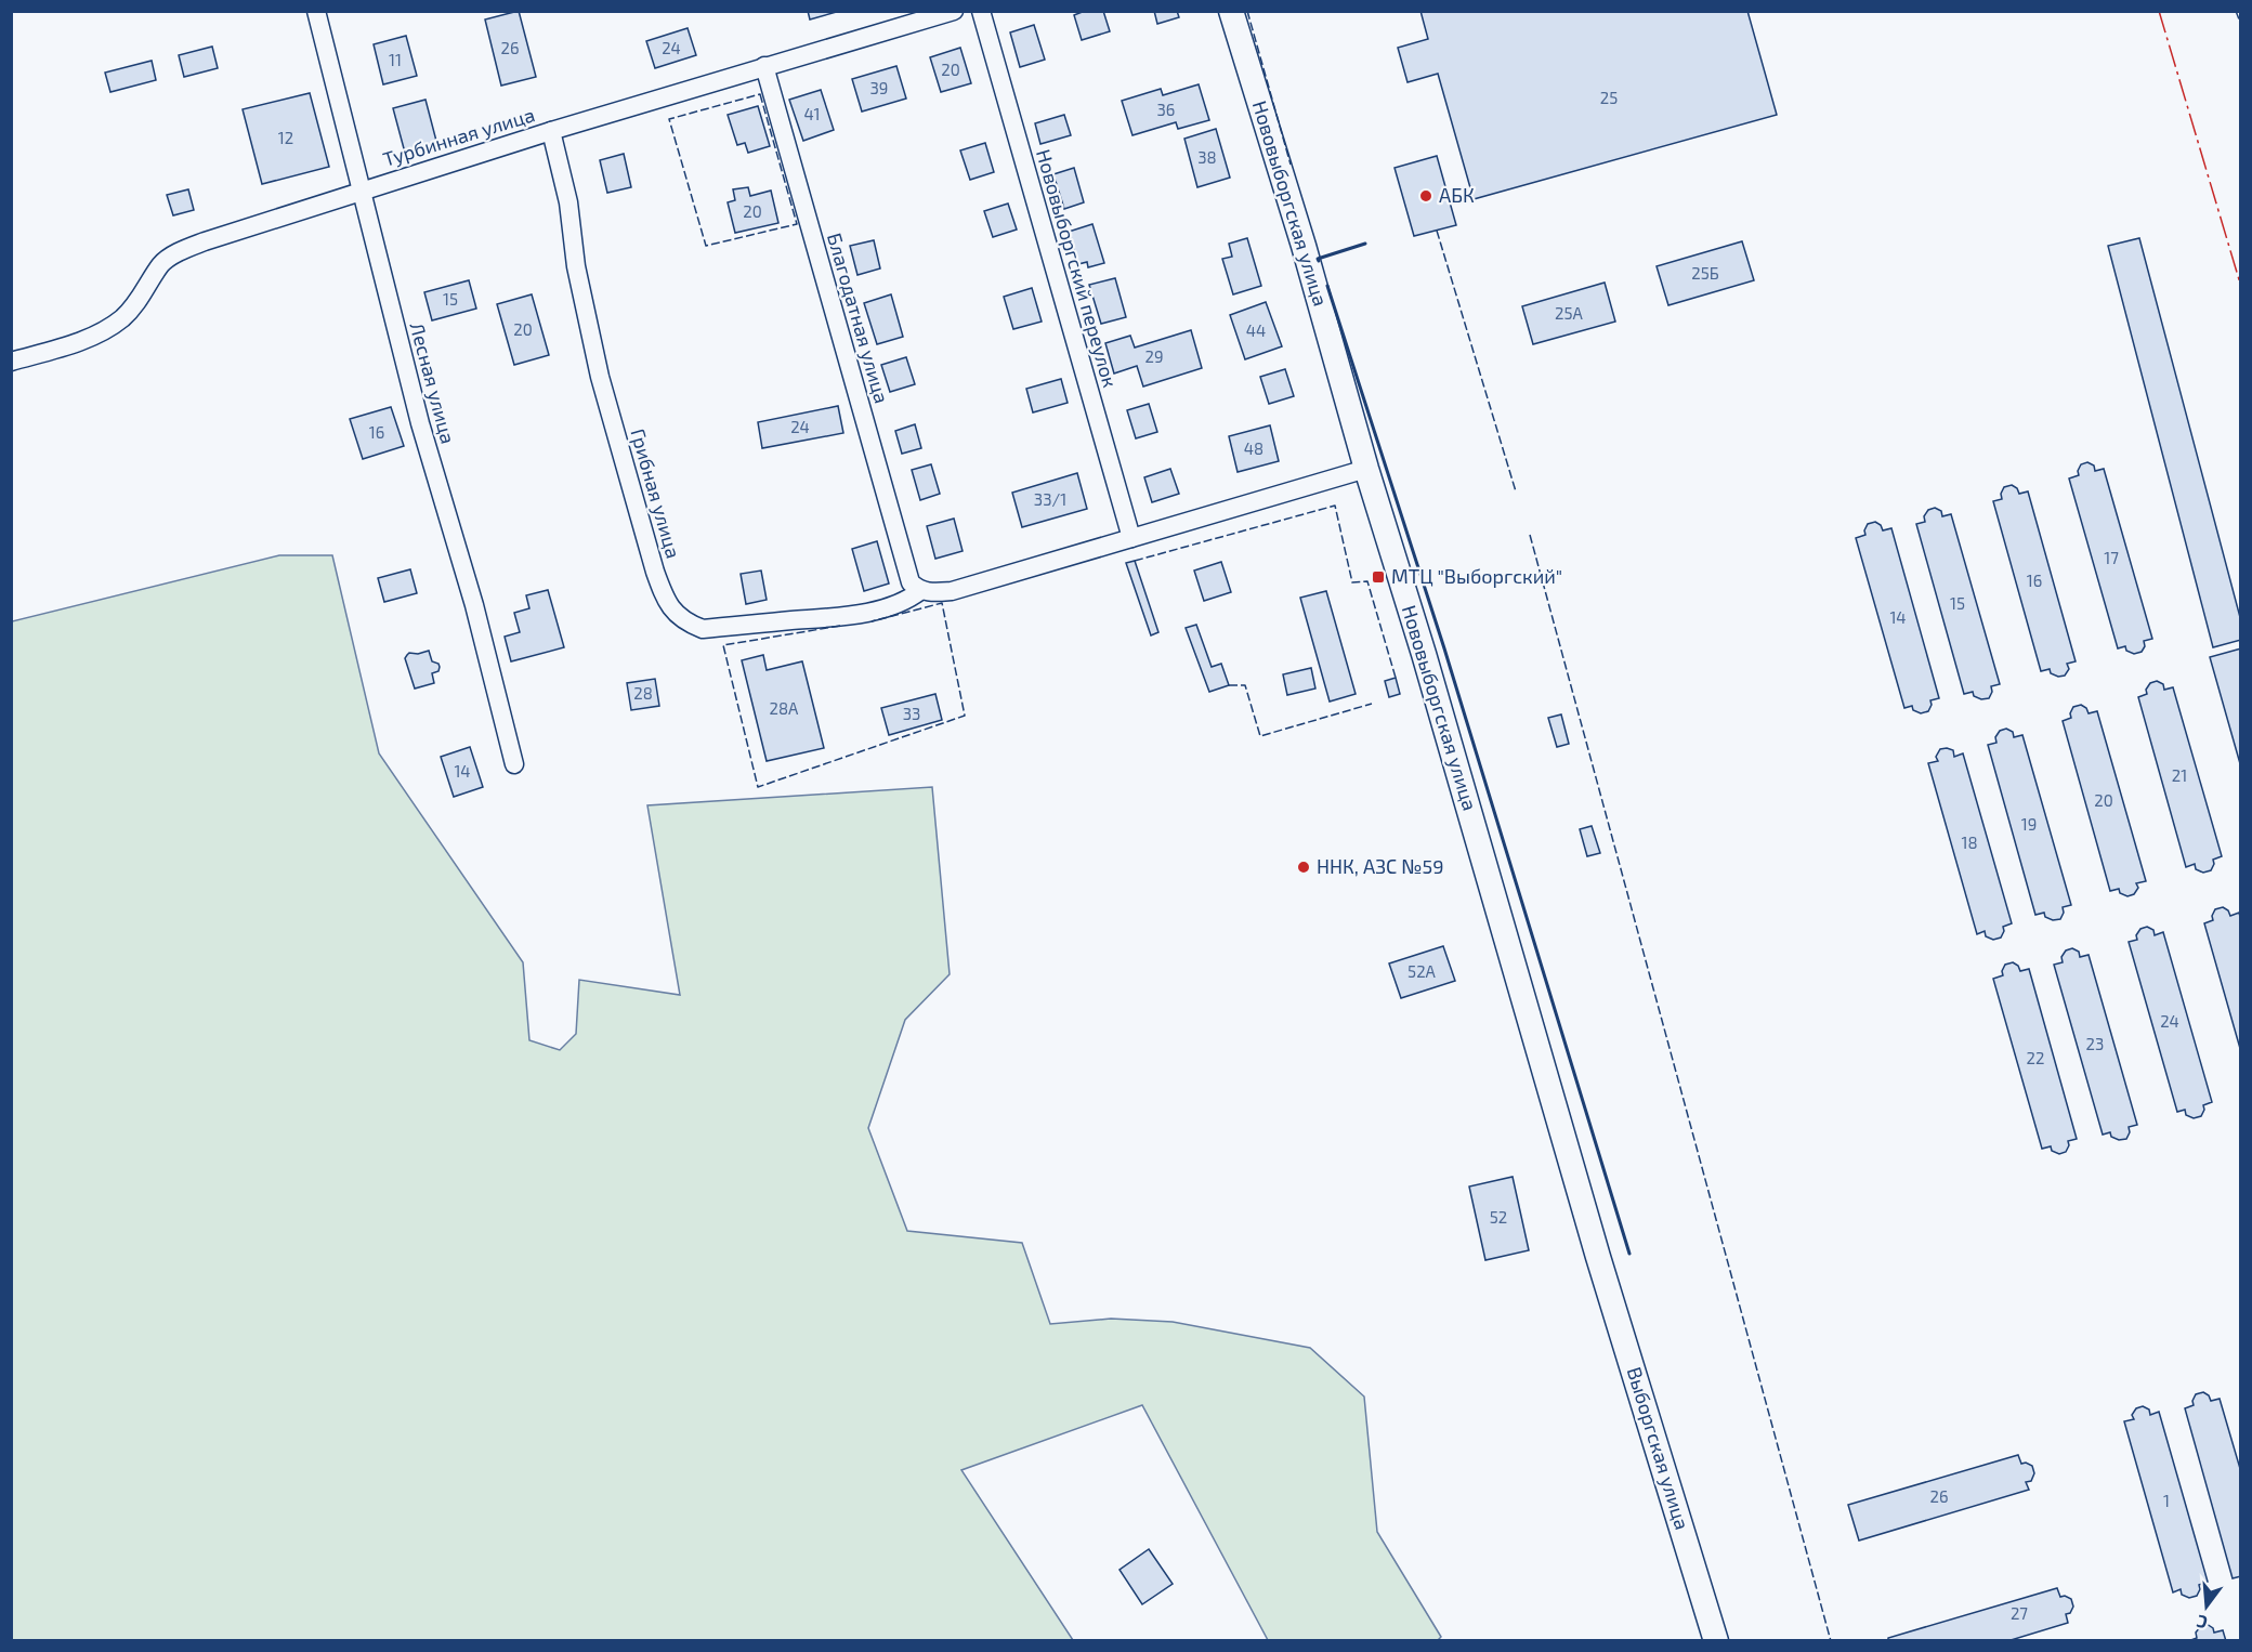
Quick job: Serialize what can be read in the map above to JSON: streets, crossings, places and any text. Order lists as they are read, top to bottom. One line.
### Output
{"streets":{"street":["Турбинная улица","Нововыборгская улица","Нововыборгский переулок","Благодатная улица","Лесная улица","Грибная улица","Выборгская улица"]},"crossings":[["Турбинная улица","Благодатная улица"],["Турбинная улица","Лесная улица"],["Турбинная улица","Грибная улица"],["Нововыборгская улица","Выборгская улица"],["Благодатная улица","Грибная улица"]],"places":{"other":["АБК","ННК, АЗС №59"],"transit":["МТЦ \"Выборгский\""]},"house_numbers":["26","24","11","20","39","25","36","41","12","38","20","25Б","15","25А","20","44","29","24","16","48","33/1","17","16","15","14","28","28А","33","14","21","20","19","18","52А","24","23","22","52","26","1","27"],"north":"bottom"}
